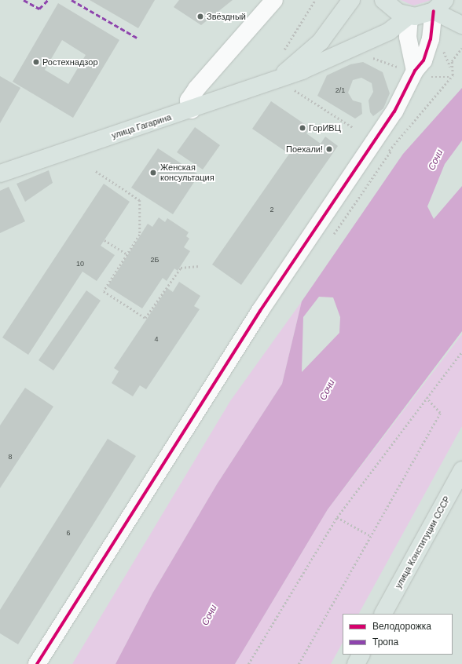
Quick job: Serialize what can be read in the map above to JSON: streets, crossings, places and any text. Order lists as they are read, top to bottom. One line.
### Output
{"streets":{"main road":["улица Гагарина","улица Конституции СССР"]},"water":["Сочи"],"places":["Звёздный","Ростехнадзор","ГорИВЦ","Поехали!","Женская консультация"],"house_numbers":["2/1","2","2Б","10","4","8","6"],"legend":["Велодорожка","Тропа"]}
